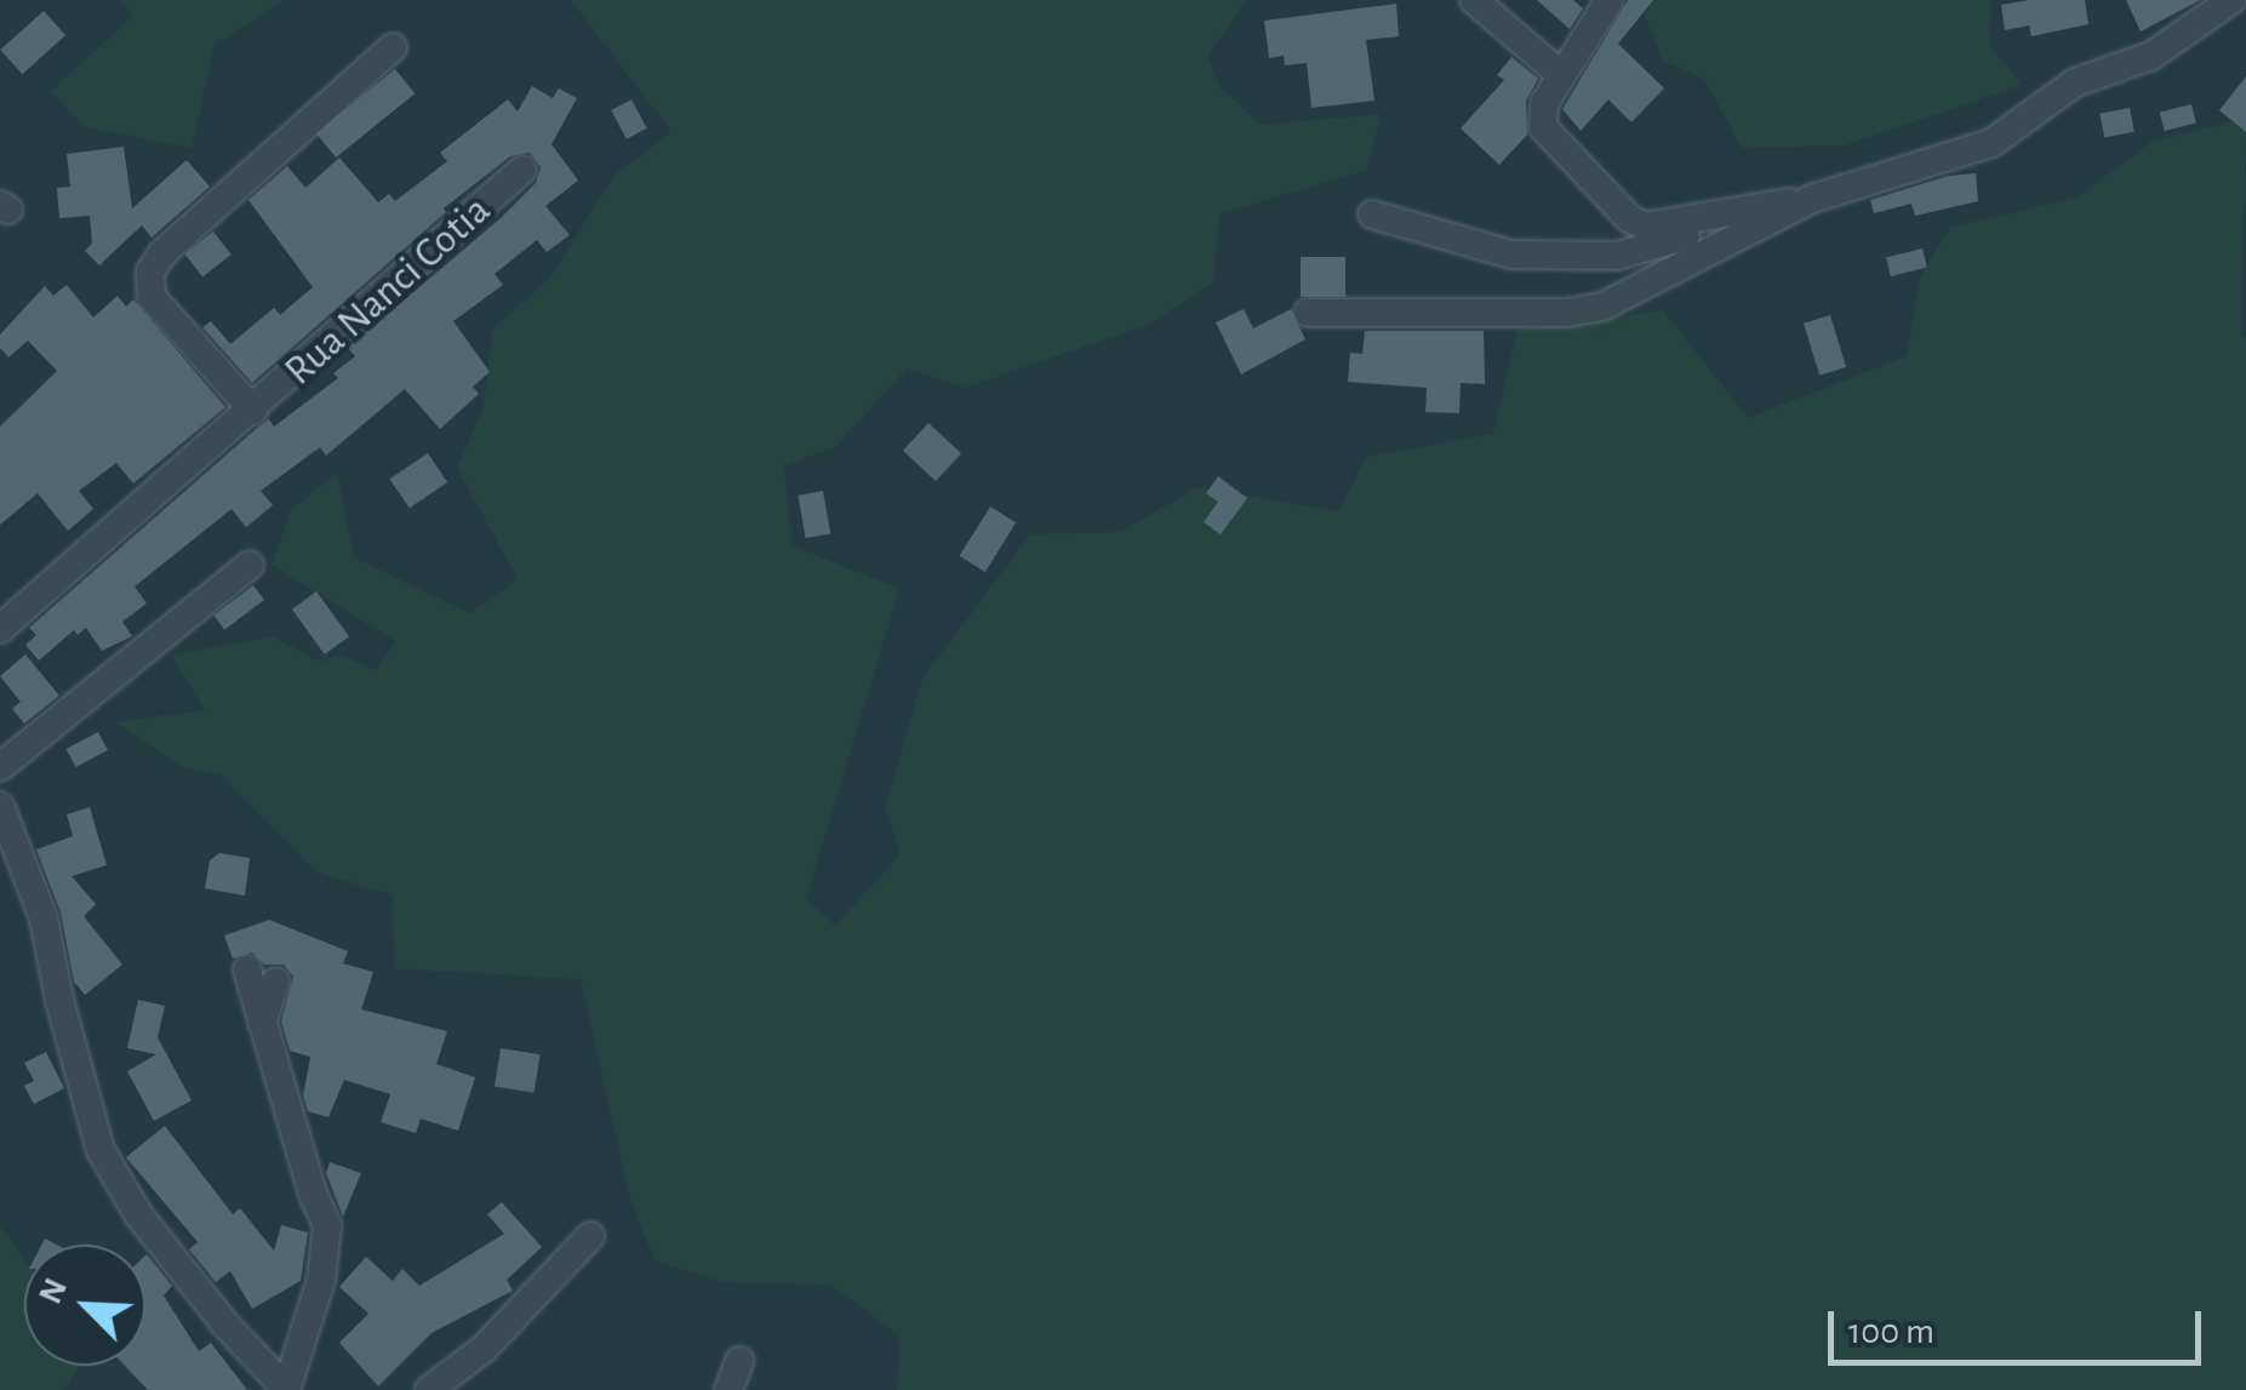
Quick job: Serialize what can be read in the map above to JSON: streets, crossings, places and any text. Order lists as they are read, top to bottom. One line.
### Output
{"streets":{"street":["Rua Nanci Cotia"]},"scale_bar":"100 m","north":"top left"}
